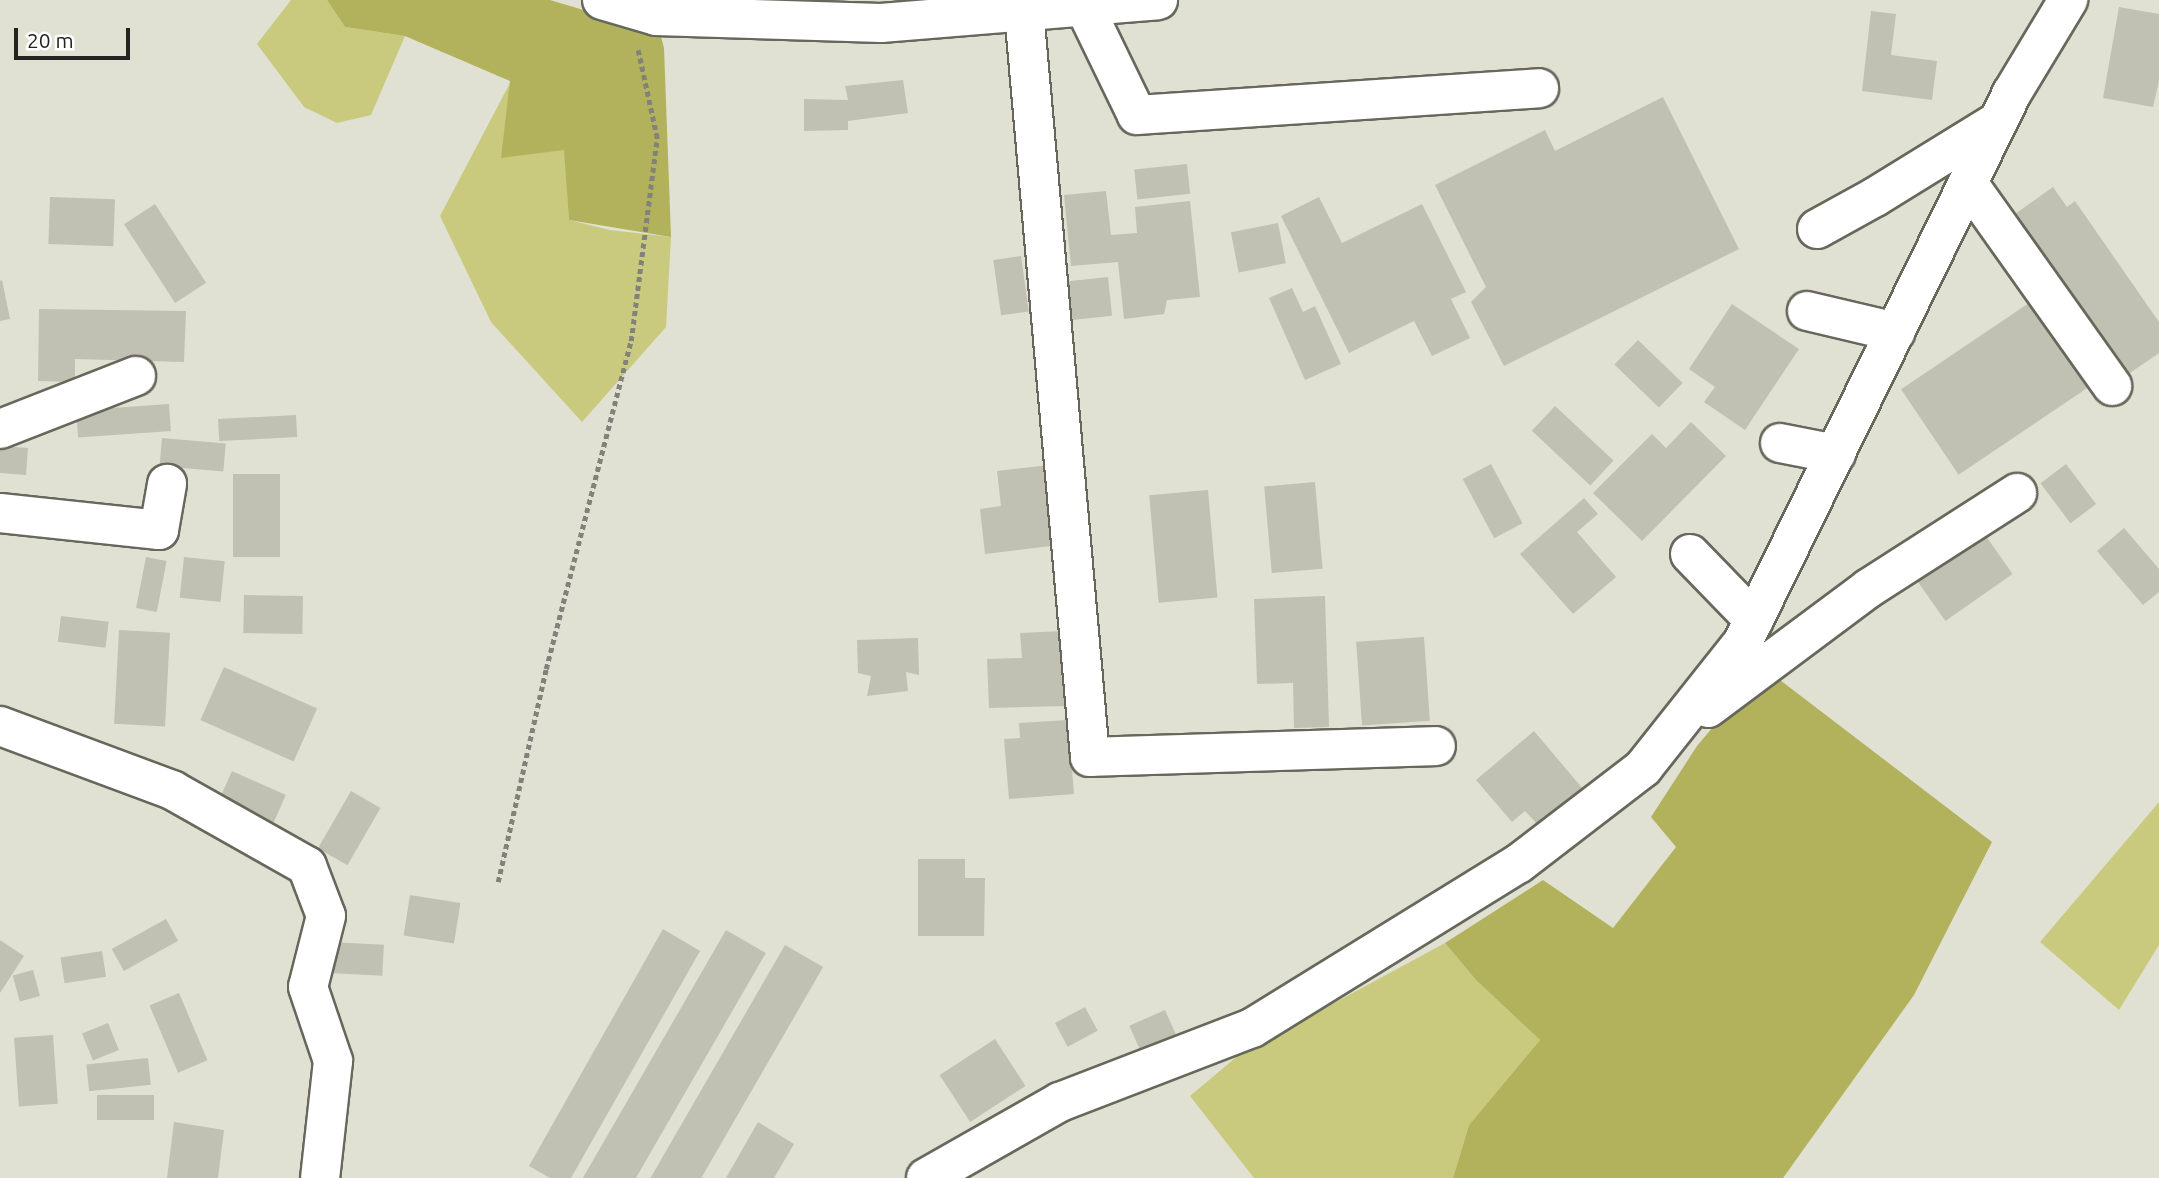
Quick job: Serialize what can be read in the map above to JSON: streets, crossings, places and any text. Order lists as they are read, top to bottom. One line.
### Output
{"scale_bar":"20 m"}
